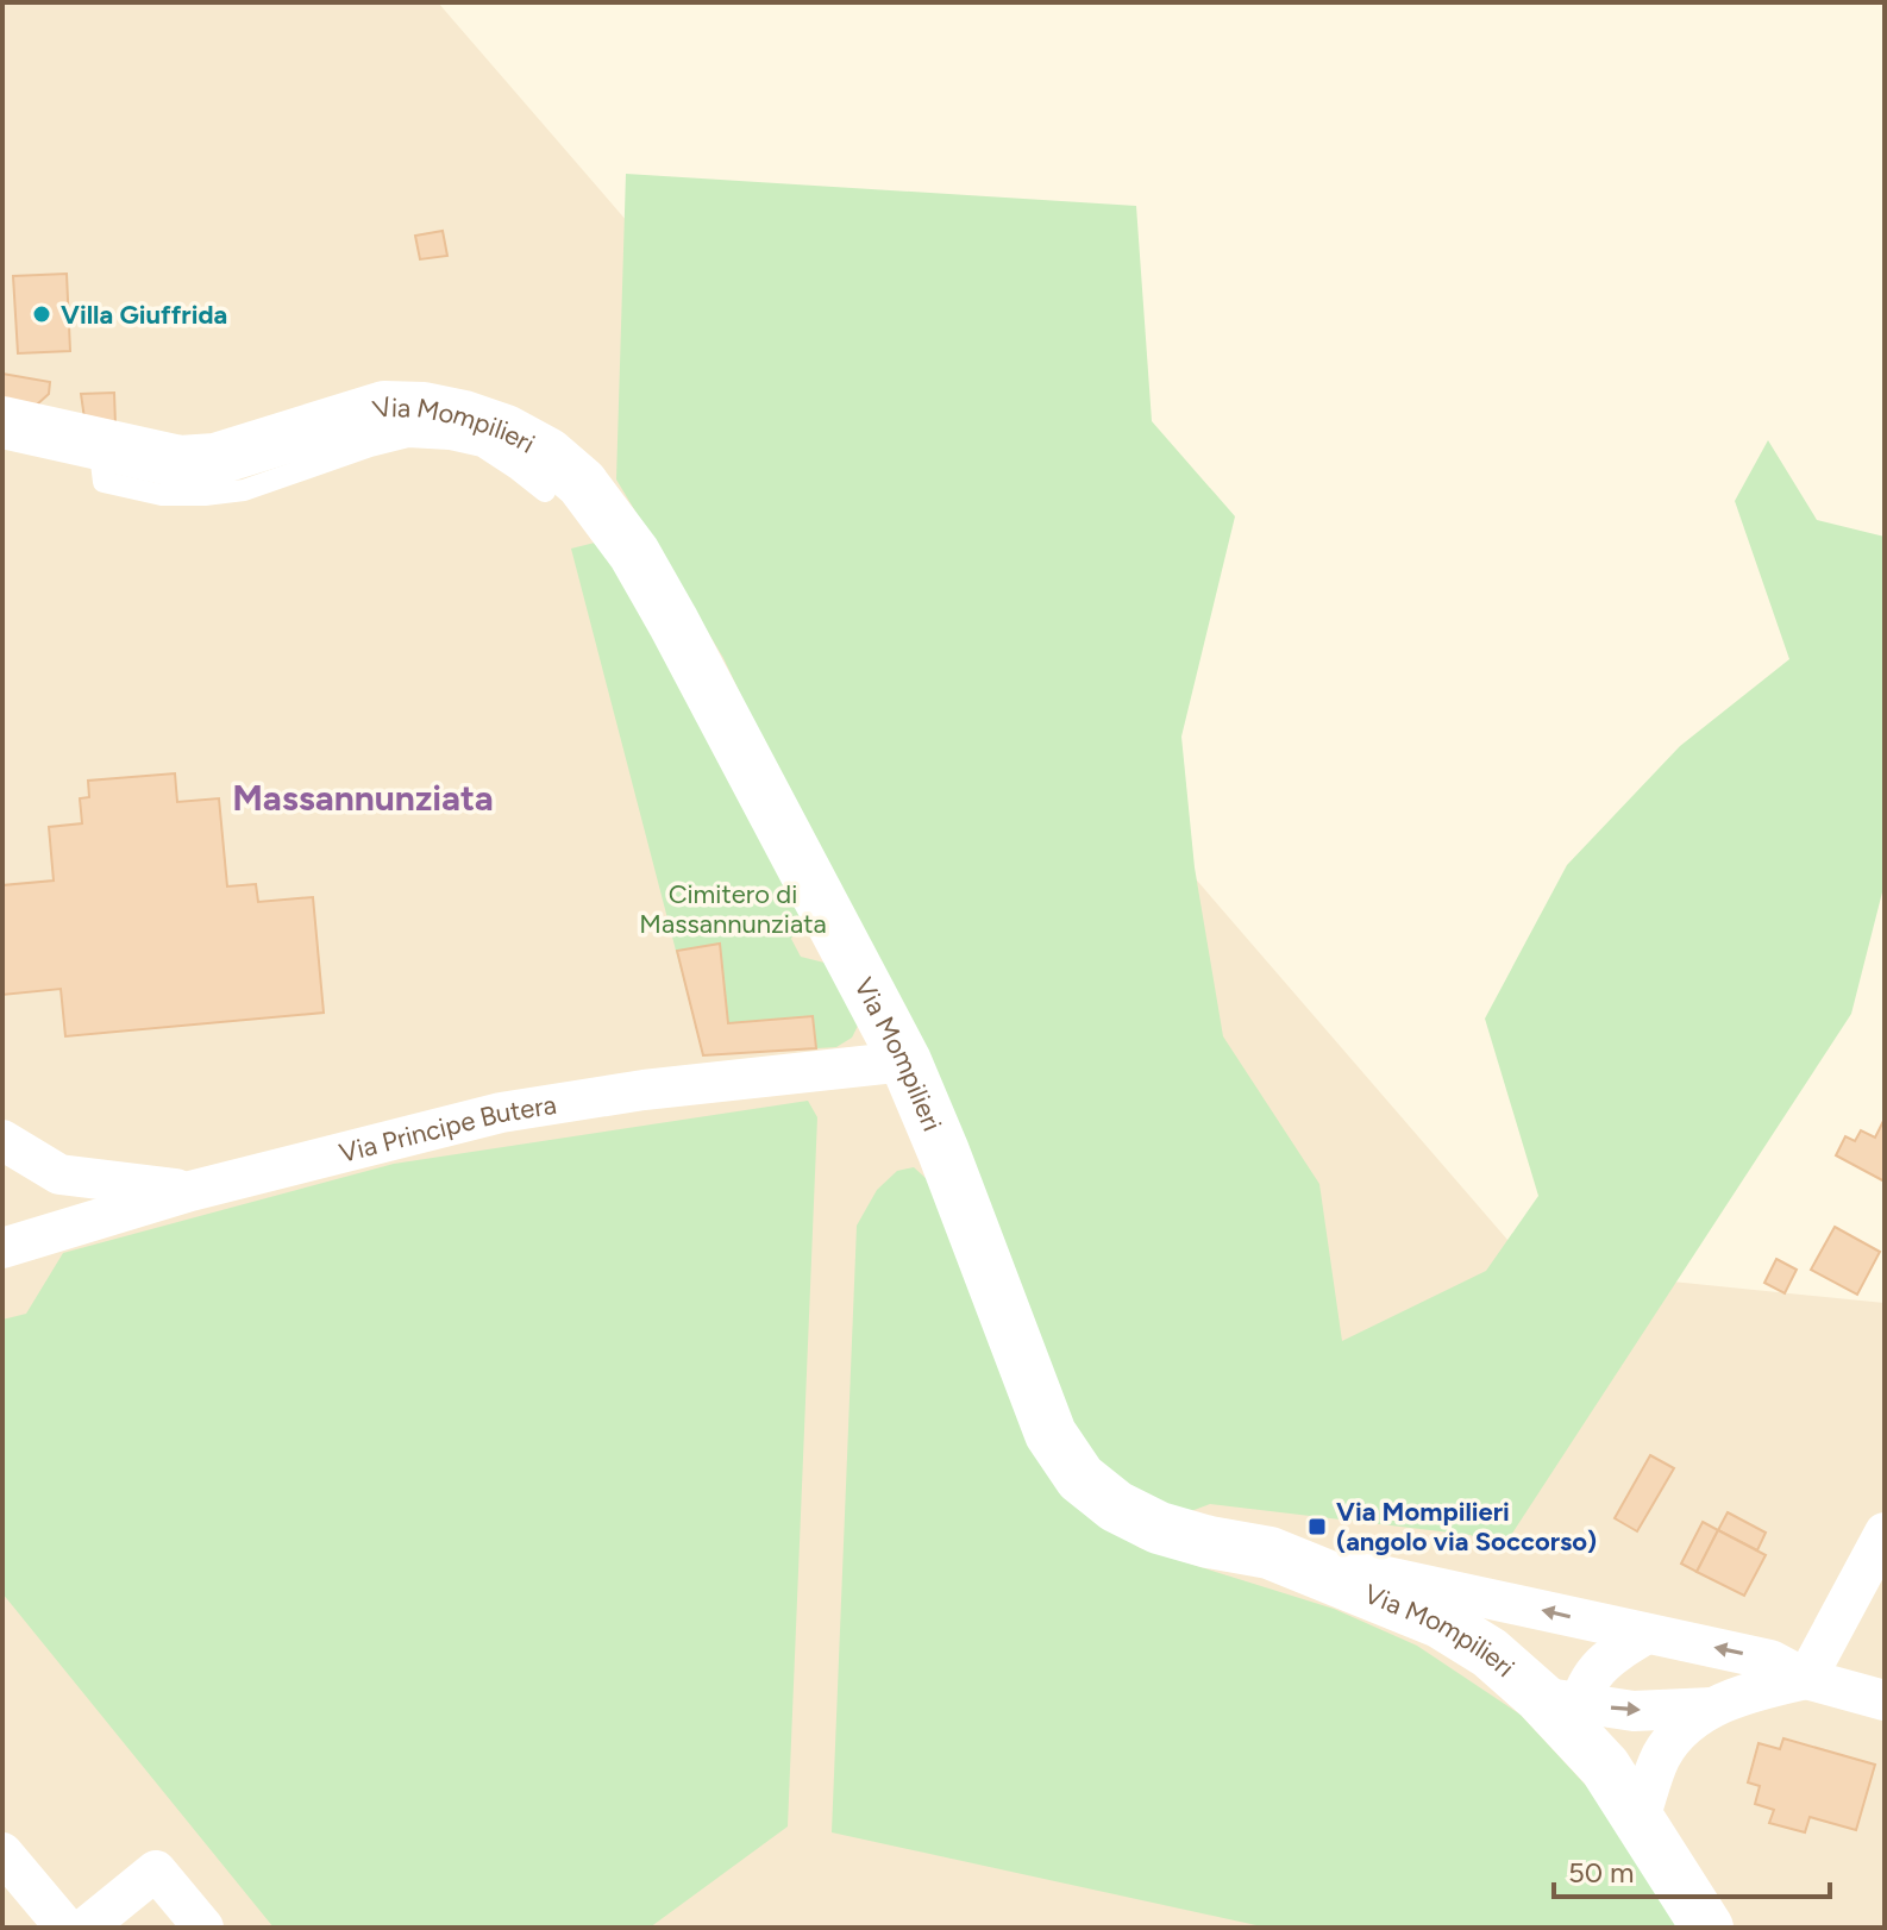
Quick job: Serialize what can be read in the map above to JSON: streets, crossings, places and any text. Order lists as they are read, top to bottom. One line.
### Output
{"streets":{"street":["Via Mompilieri","Via Principe Butera"]},"crossings":[["Via Mompilieri","Via Principe Butera"]],"districts":["Massannunziata"],"parks":["Cimitero di Massannunziata"],"places":{"other":["Villa Giuffrida"],"transit":["Via Mompilieri (angolo via Soccorso)"]},"scale_bar":"50 m"}
